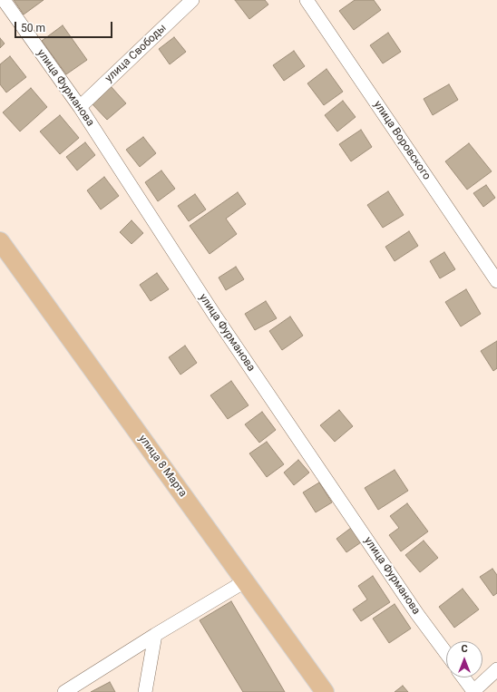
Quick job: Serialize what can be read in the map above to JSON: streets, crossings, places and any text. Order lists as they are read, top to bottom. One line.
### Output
{"streets":{"main road":["улица 8 Марта"],"street":["улица Свободы","улица Фурманова","улица Воровского"]},"crossings":[["улица Свободы","улица Фурманова"]],"scale_bar":"50 m","north":"top"}
